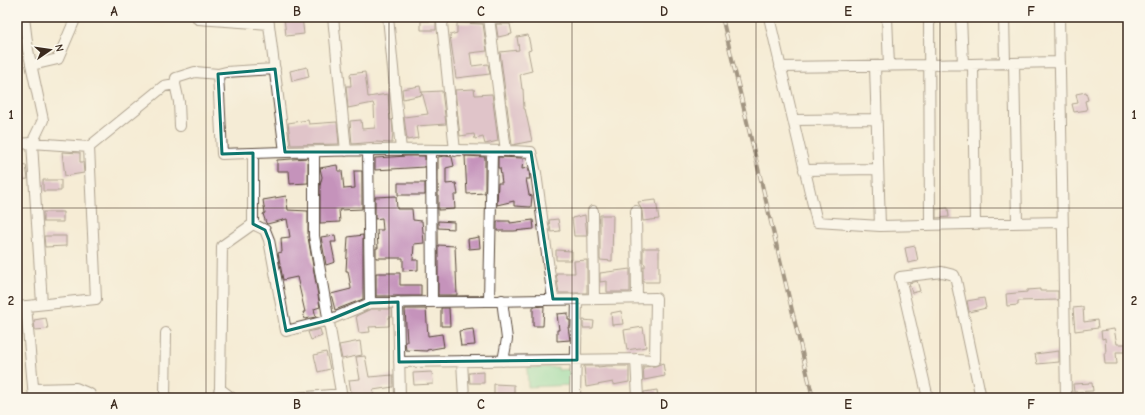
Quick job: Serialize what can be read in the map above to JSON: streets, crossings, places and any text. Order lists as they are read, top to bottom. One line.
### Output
{"north":"right","grid":{"columns":["A","B","C","D","E","F"],"rows":["1","2"]}}
